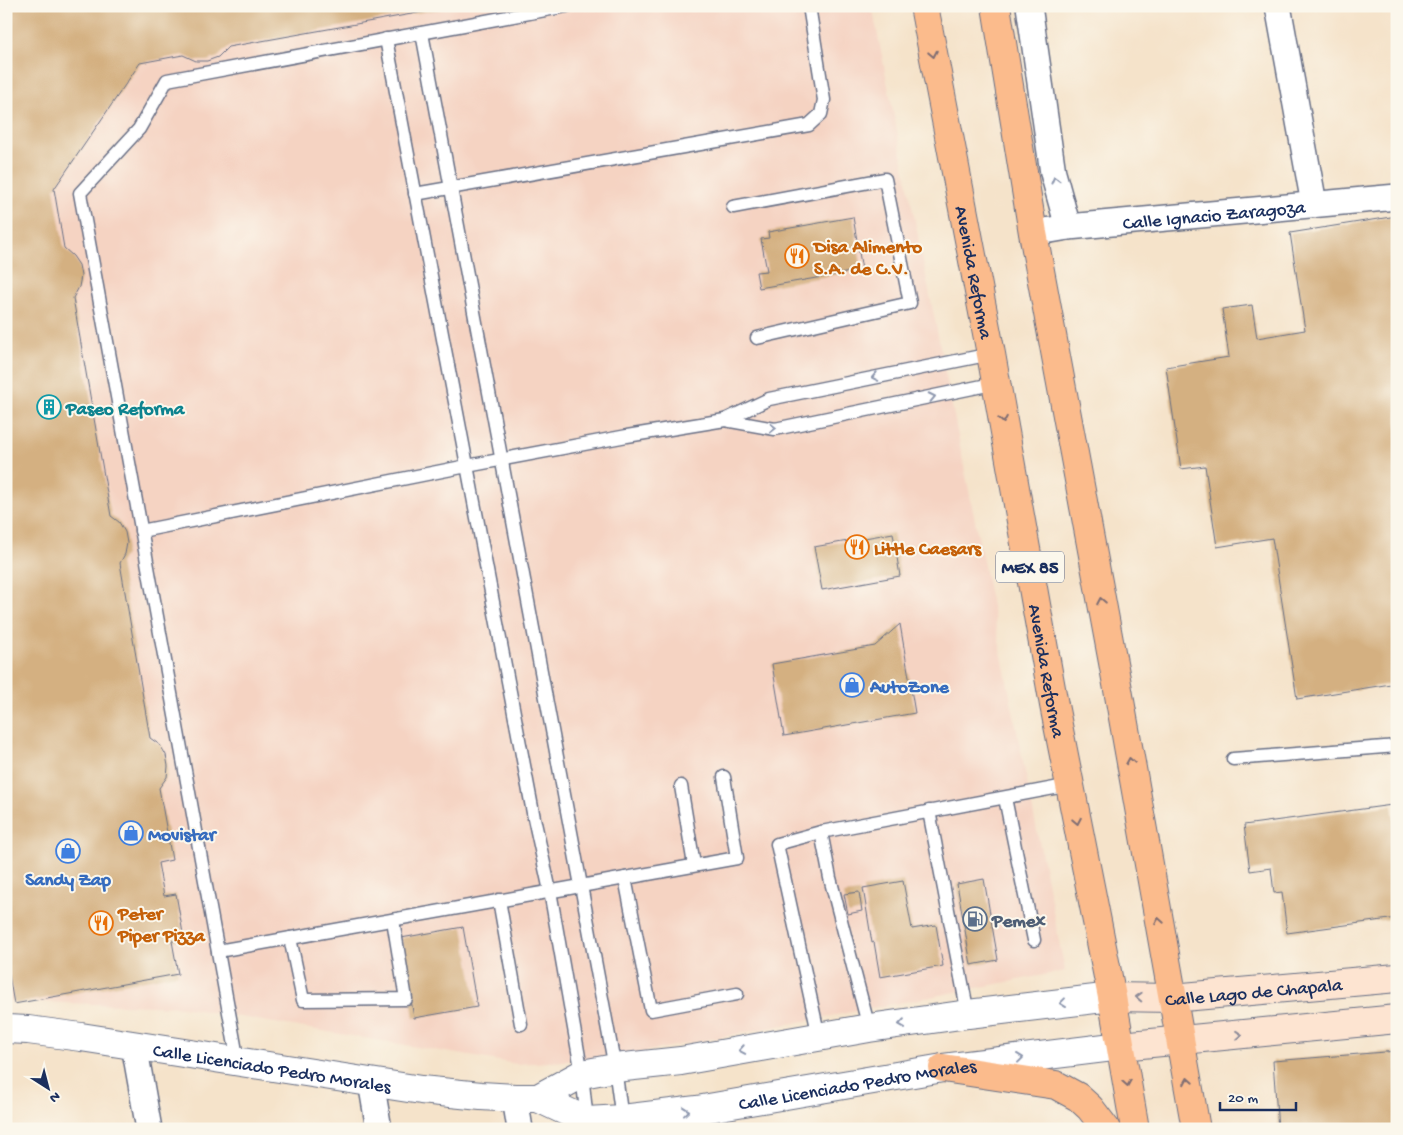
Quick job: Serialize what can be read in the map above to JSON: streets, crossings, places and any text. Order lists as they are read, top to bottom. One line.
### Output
{"streets":{"main road":["Avenida Reforma","MEX 85","Calle Lago de Chapala"],"street":["Calle Ignacio Zaragoza","Calle Licenciado Pedro Morales"]},"crossings":[["Calle Ignacio Zaragoza","MEX 85"],["Avenida Reforma","Calle Lago de Chapala"],["Avenida Reforma","Calle Licenciado Pedro Morales"],["MEX 85","Calle Lago de Chapala"]],"places":{"restaurant":["Disa Alimento S.A. de C.V.","Little Caesars","Peter Piper Pizza"],"building":["Paseo Reforma"],"shop":["AutoZone","Movistar","Sandy Zap"],"fuel station":["Pemex"]},"scale_bar":"20 m","north":"bottom right"}
